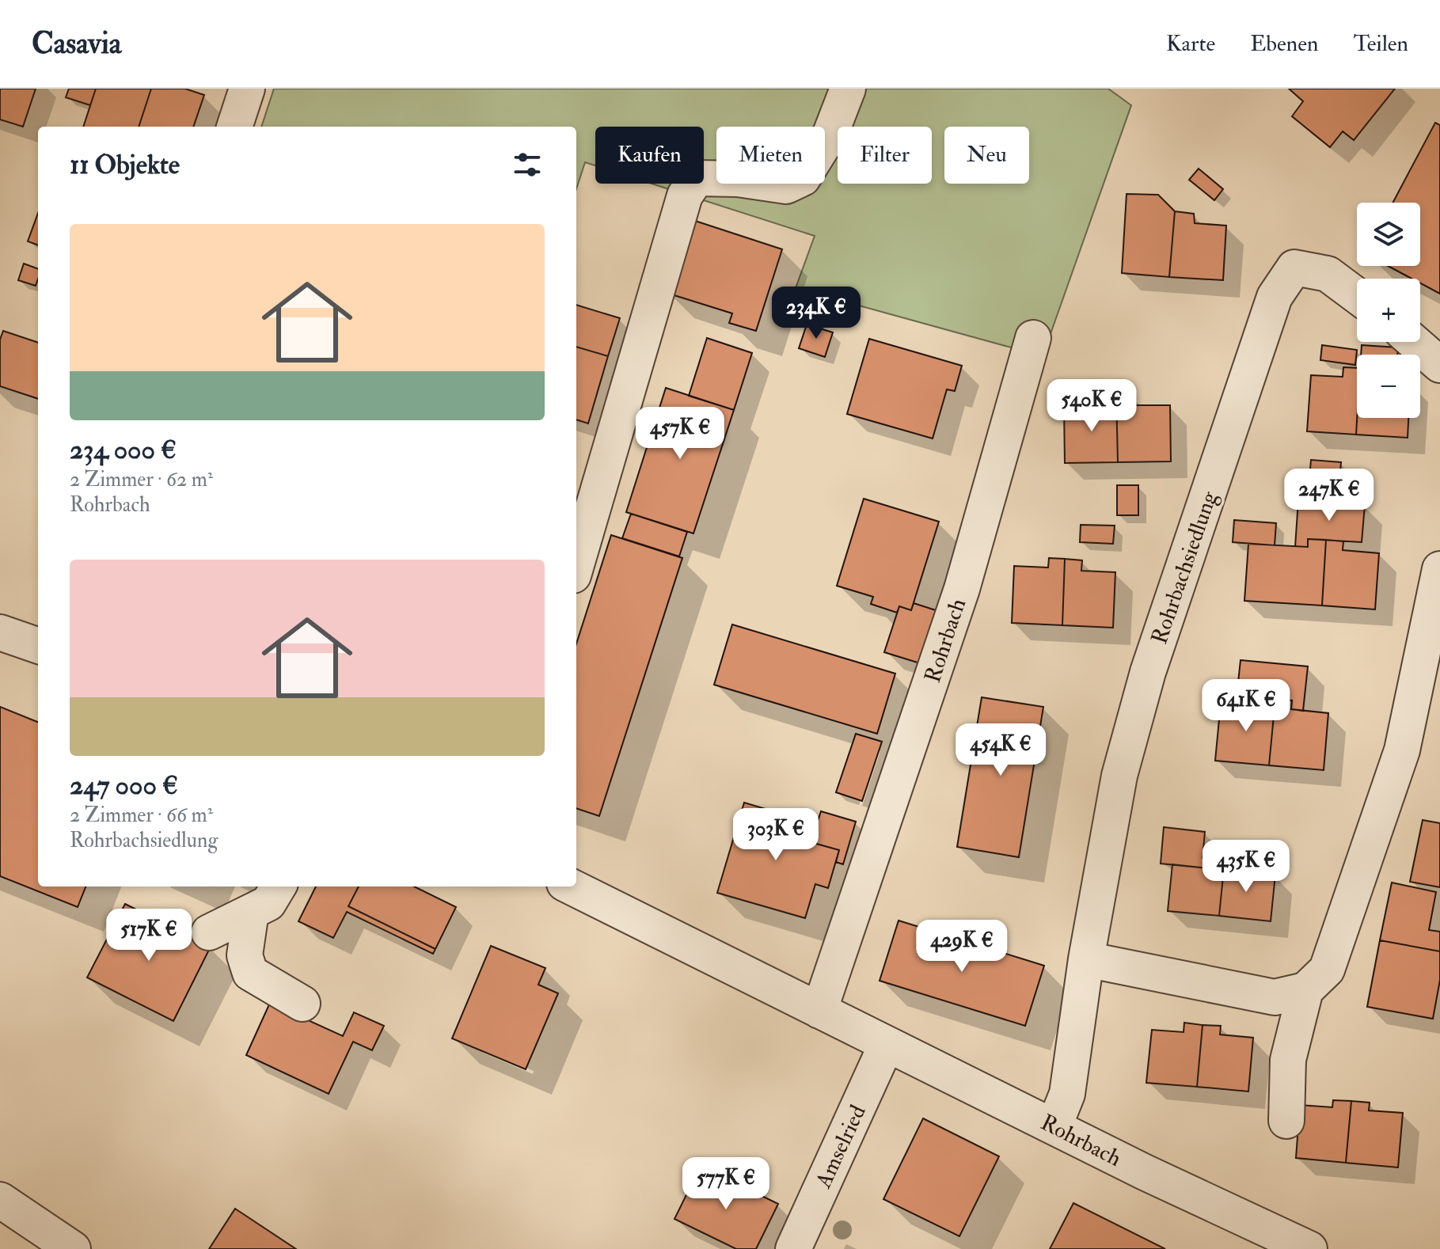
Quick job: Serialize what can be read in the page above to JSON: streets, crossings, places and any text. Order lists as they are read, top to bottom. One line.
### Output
{"streets":{"street":["Rohrbachsiedlung","Rohrbach","Amselried"]},"crossings":[["Rohrbachsiedlung","Rohrbach"],["Rohrbach","Amselried"]],"page":{"header":"Casavia","nav":["Karte","Ebenen","Teilen"],"chip":["Kaufen","Mieten","Filter","Neu"],"heading":"11 Objekte","map_buttons":["+","−"],"list":[{"name":"234 000 €","note":"2 Zimmer · 62 m² · Rohrbach"},{"name":"247 000 €","note":"2 Zimmer · 66 m² · Rohrbachsiedlung"}],"price":["234K €","540K €","457K €","247K €","641K €","454K €","303K €","435K €","517K €","429K €","577K €"]}}
